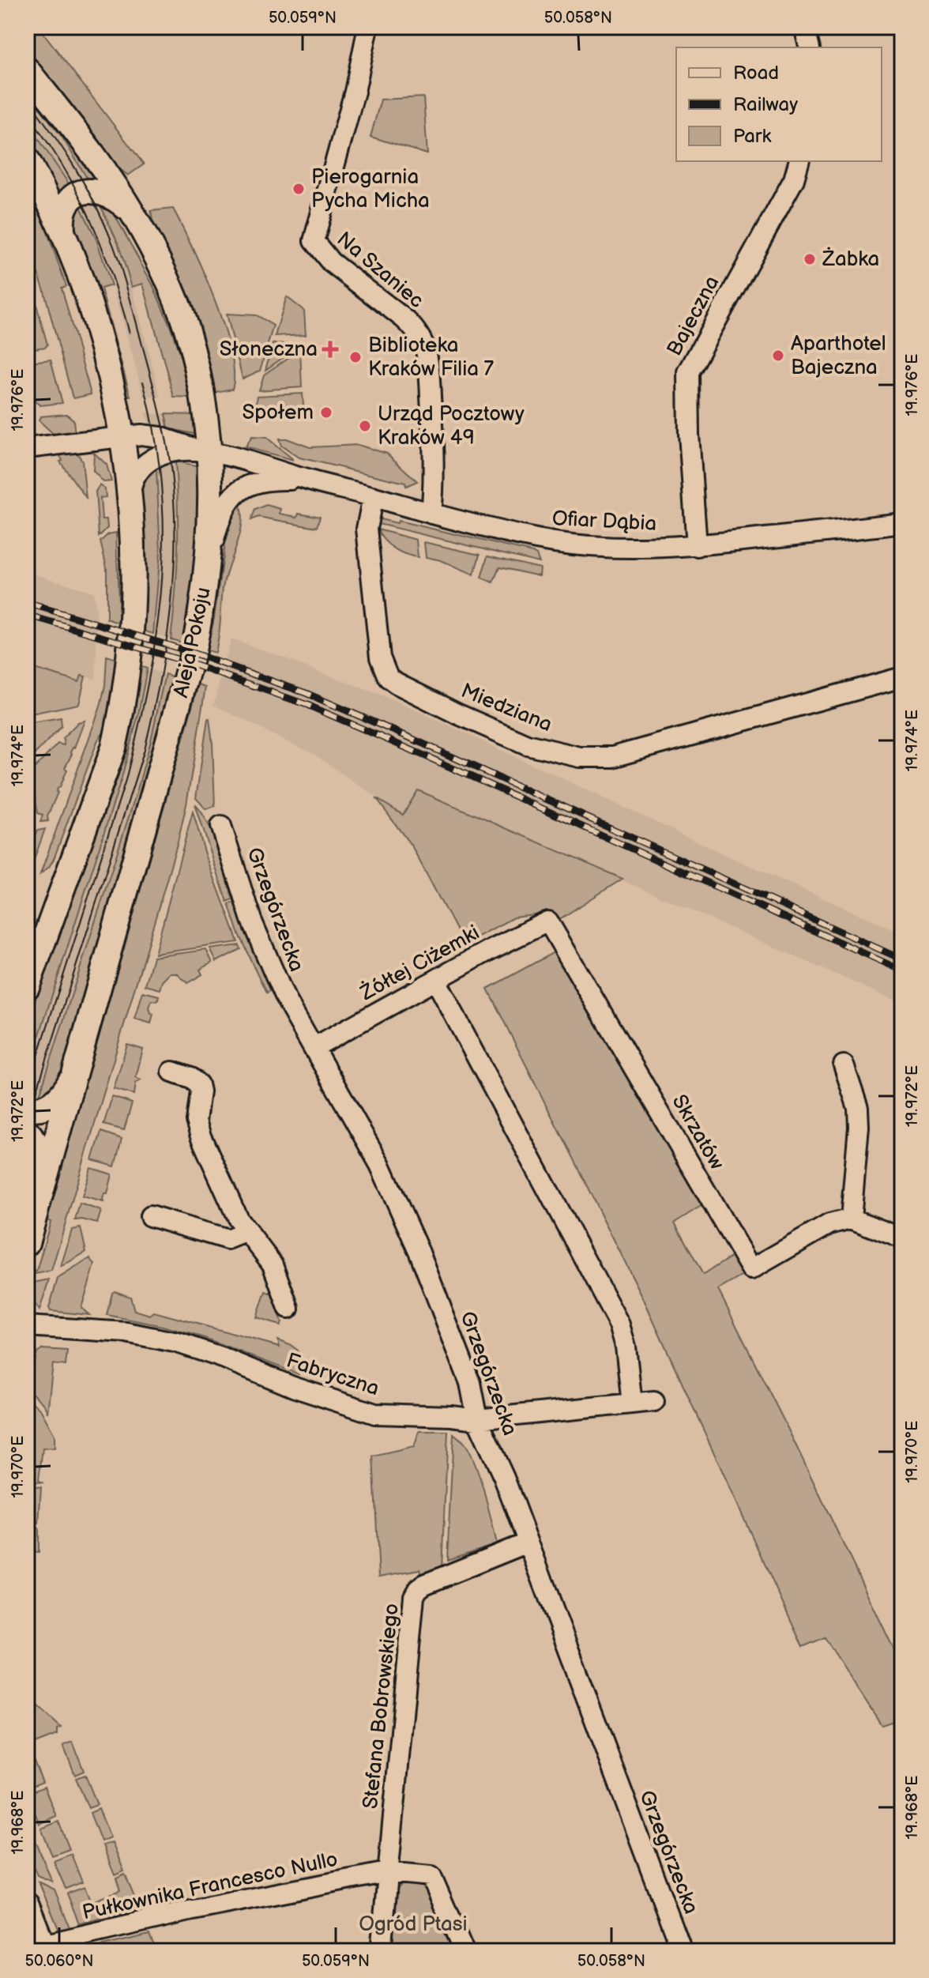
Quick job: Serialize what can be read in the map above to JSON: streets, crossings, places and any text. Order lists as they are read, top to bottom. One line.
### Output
{"streets":{"main road":["Aleja Pokoju"],"street":["Na Szaniec","Bajeczna","Ofiar Dąbia","Miedziana","Grzegórzecka","Żółtej Ciżemki","Skrzatów","Fabryczna","Stefana Bobrowskiego","Pułkownika Francesco Nullo"]},"crossings":[["Na Szaniec","Ofiar Dąbia"],["Bajeczna","Ofiar Dąbia"],["Ofiar Dąbia","Aleja Pokoju"],["Ofiar Dąbia","Miedziana"],["Grzegórzecka","Żółtej Ciżemki"],["Grzegórzecka","Fabryczna"],["Grzegórzecka","Stefana Bobrowskiego"],["Żółtej Ciżemki","Skrzatów"],["Stefana Bobrowskiego","Pułkownika Francesco Nullo"]],"parks":["Ogród Ptasi"],"places":{"other":["Pierogarnia Pycha Micha","Żabka","Aparthotel Bajeczna","Biblioteka Kraków Filia 7","Społem","Urząd Pocztowy Kraków 49"],"health":["Słoneczna"]},"legend":["Road","Railway","Park"],"coordinates":["50.059°N","50.058°N","19.976°E","19.974°E","19.972°E","19.970°E","19.968°E","50.060°N"]}
